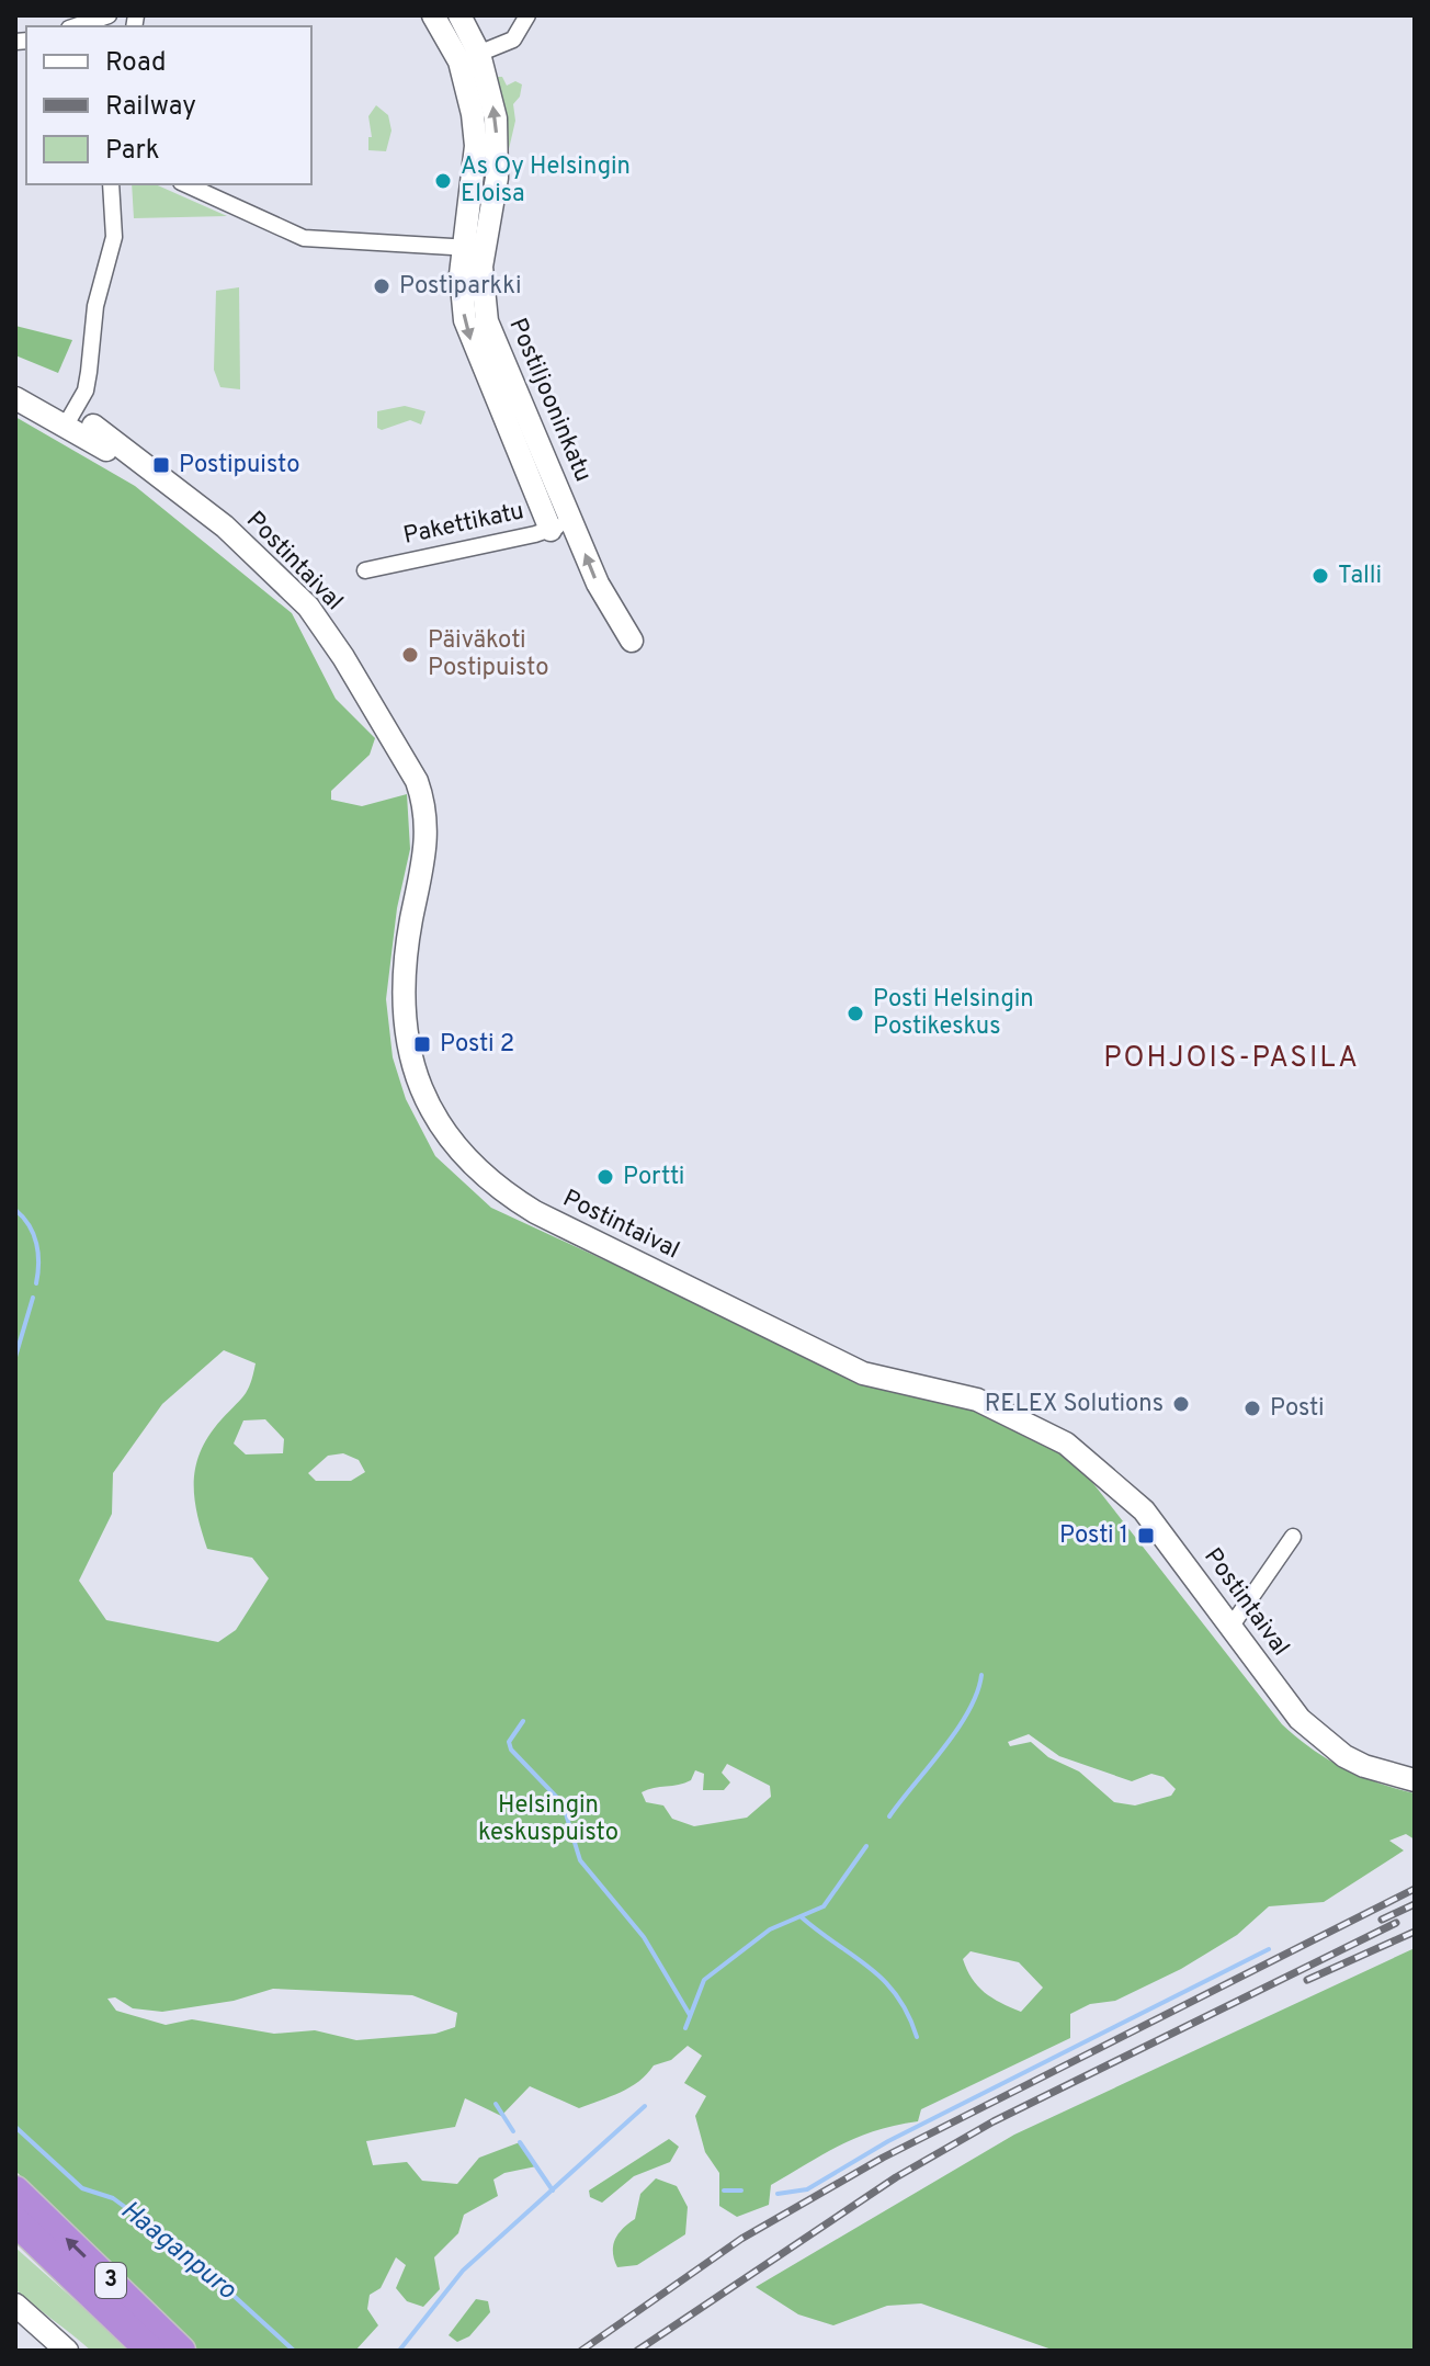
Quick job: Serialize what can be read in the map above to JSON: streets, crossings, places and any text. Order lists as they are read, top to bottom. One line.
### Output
{"streets":{"highway":["3"],"street":["Postiljooninkatu","Pakettikatu","Postintaival"]},"crossings":[["Postiljooninkatu","Pakettikatu"]],"districts":["POHJOIS-PASILA"],"water":["Haaganpuro"],"parks":["Helsingin keskuspuisto"],"places":{"other":["As Oy Helsingin Eloisa","Postiparkki","Talli","Päiväkoti Postipuisto","Posti Helsingin Postikeskus","Portti","RELEX Solutions","Posti"],"transit":["Postipuisto","Posti 2","Posti 1"]},"legend":["Road","Railway","Park"]}
